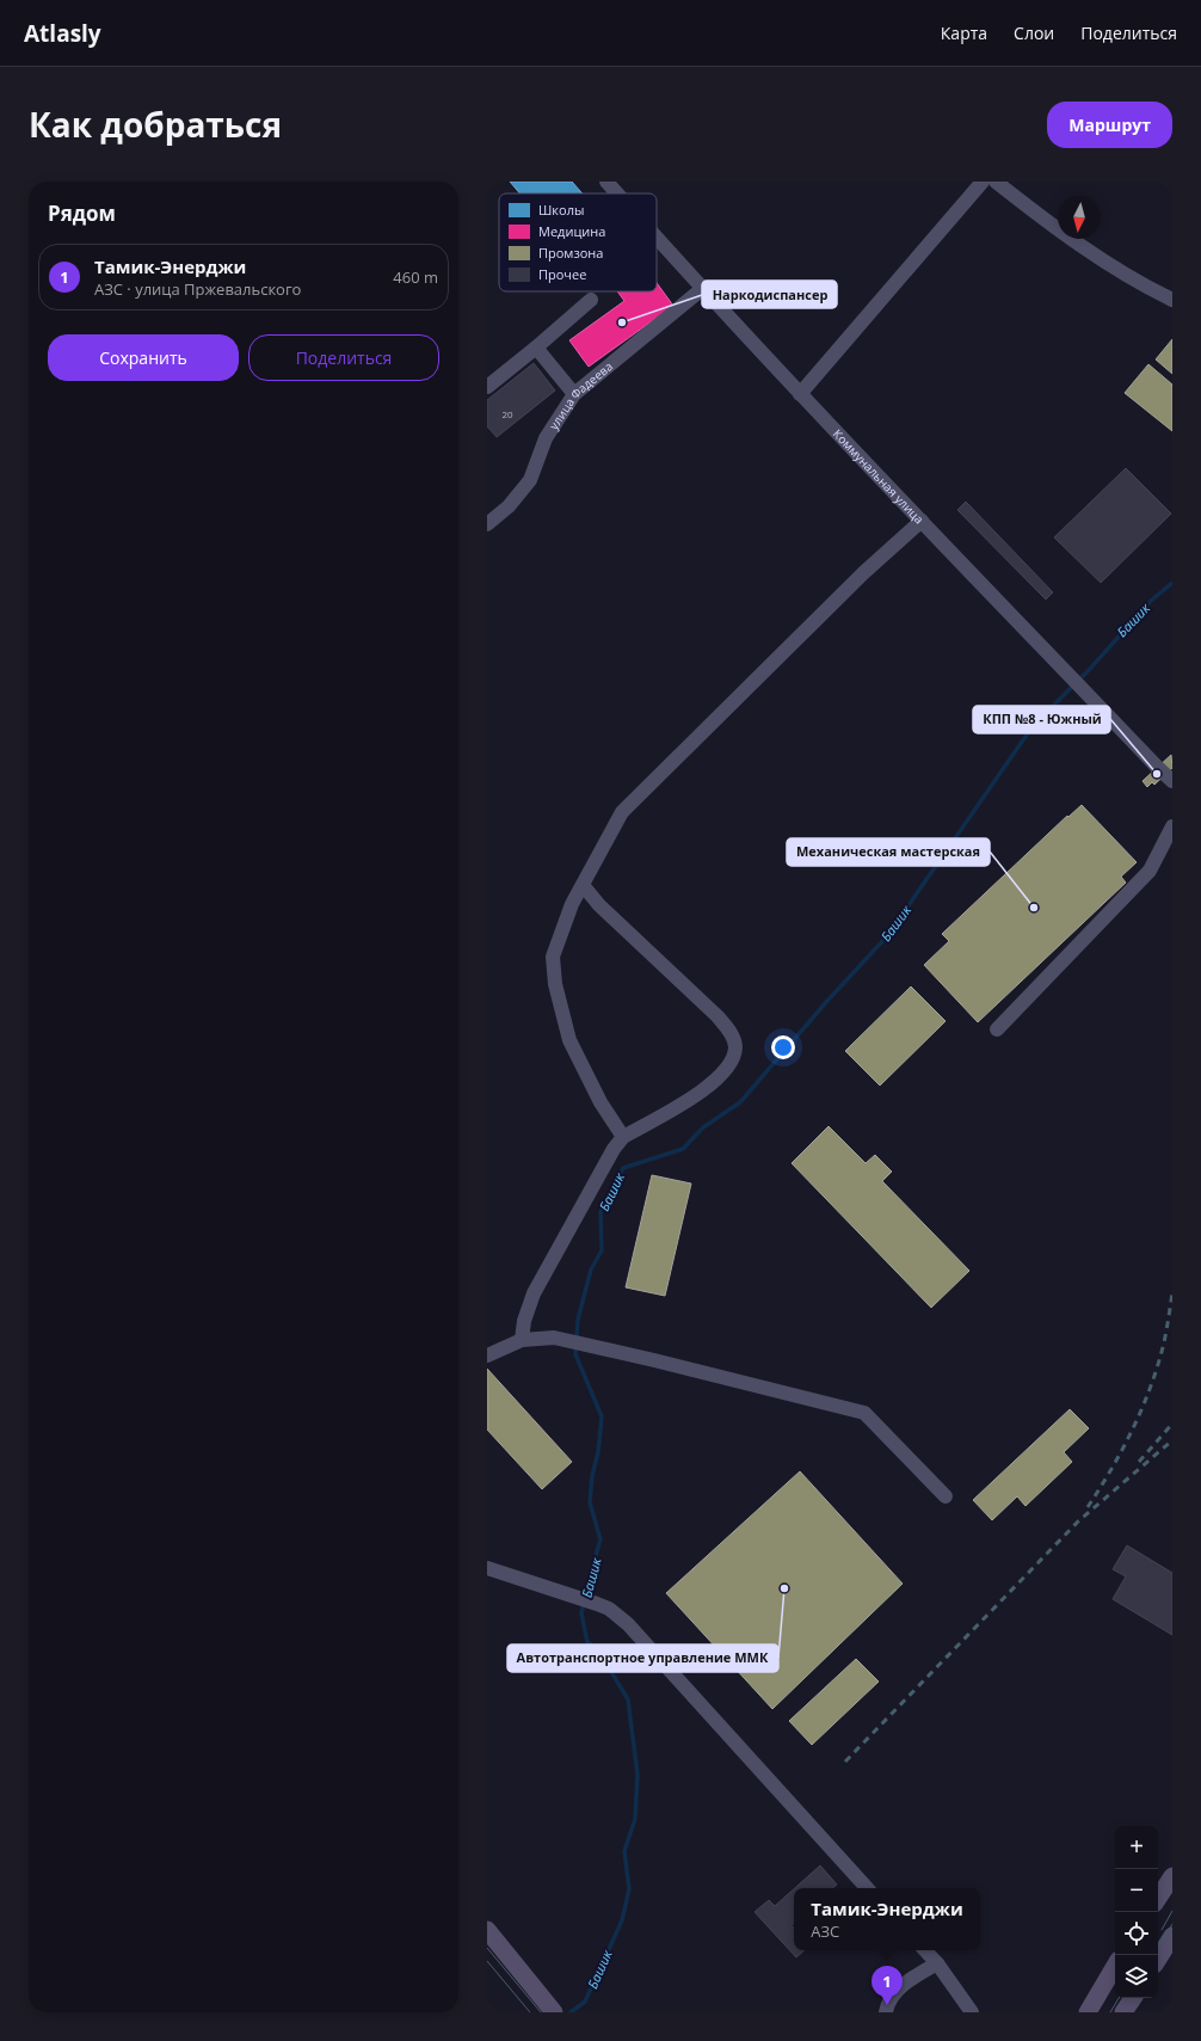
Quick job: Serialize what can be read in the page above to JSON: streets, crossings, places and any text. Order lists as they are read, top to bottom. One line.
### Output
{"streets":{"street":["улица Фадеева","Коммунальная улица"]},"crossings":[["улица Фадеева","Коммунальная улица"]],"water":["Башик"],"places":["Наркодиспансер","КПП №8 - Южный","Механическая мастерская","Автотранспортное управление ММК"],"house_numbers":["20"],"legend":["Школы","Медицина","Промзона","Прочее"],"north":"bottom","page":{"header":"Atlasly","nav":["Карта","Слои","Поделиться"],"title":"Как добраться","buttons":["Маршрут",["Сохранить","Поделиться"]],"heading":"Рядом","list":[{"mark":"1","name":"Тамик-Энерджи","note":"АЗС · улица Пржевальского","value":"460 m"}],"map_buttons":["+","−"],"popup":["Тамик-Энерджи","АЗС"],"pins":"1"}}
